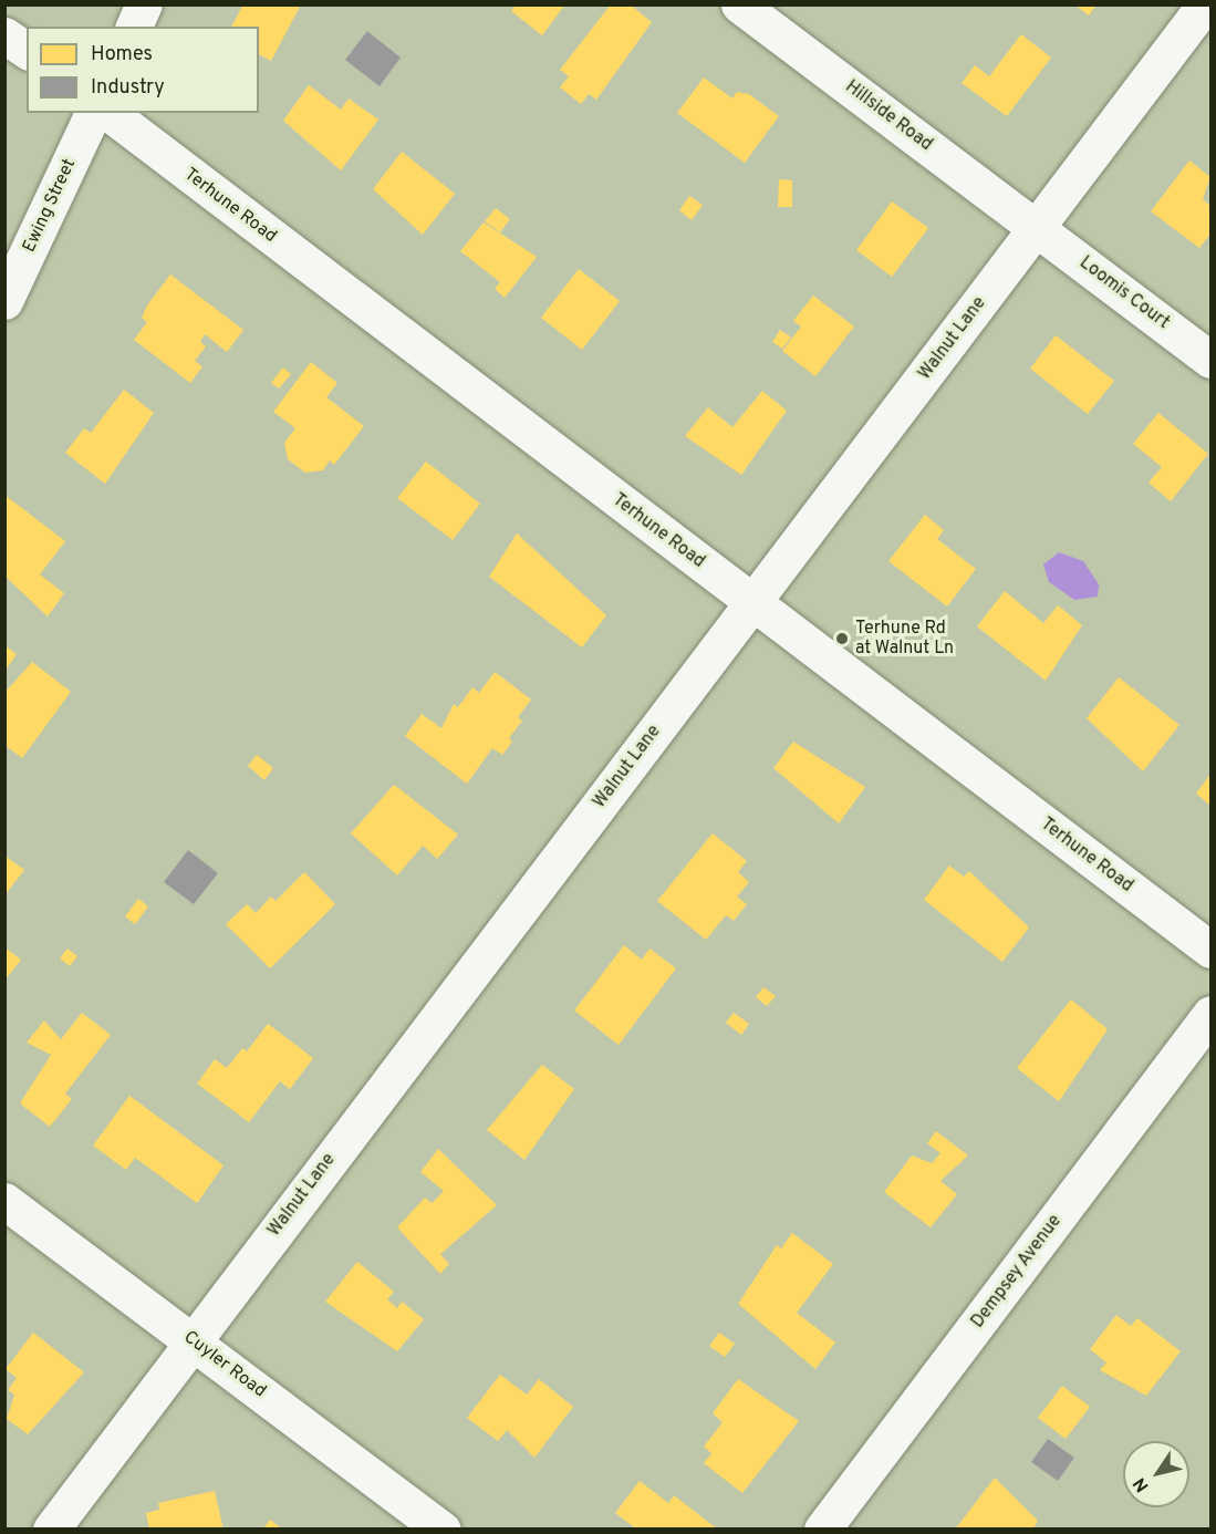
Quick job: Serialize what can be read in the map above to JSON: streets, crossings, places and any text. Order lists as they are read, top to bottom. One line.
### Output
{"streets":{"street":["Hillside Road","Ewing Street","Terhune Road","Loomis Court","Walnut Lane","Dempsey Avenue","Cuyler Road"]},"crossings":[["Hillside Road","Loomis Court"],["Hillside Road","Walnut Lane"],["Terhune Road","Walnut Lane"],["Loomis Court","Walnut Lane"],["Walnut Lane","Cuyler Road"]],"places":["Terhune Rd at Walnut Ln"],"legend":["Homes","Industry"],"north":"bottom left"}
